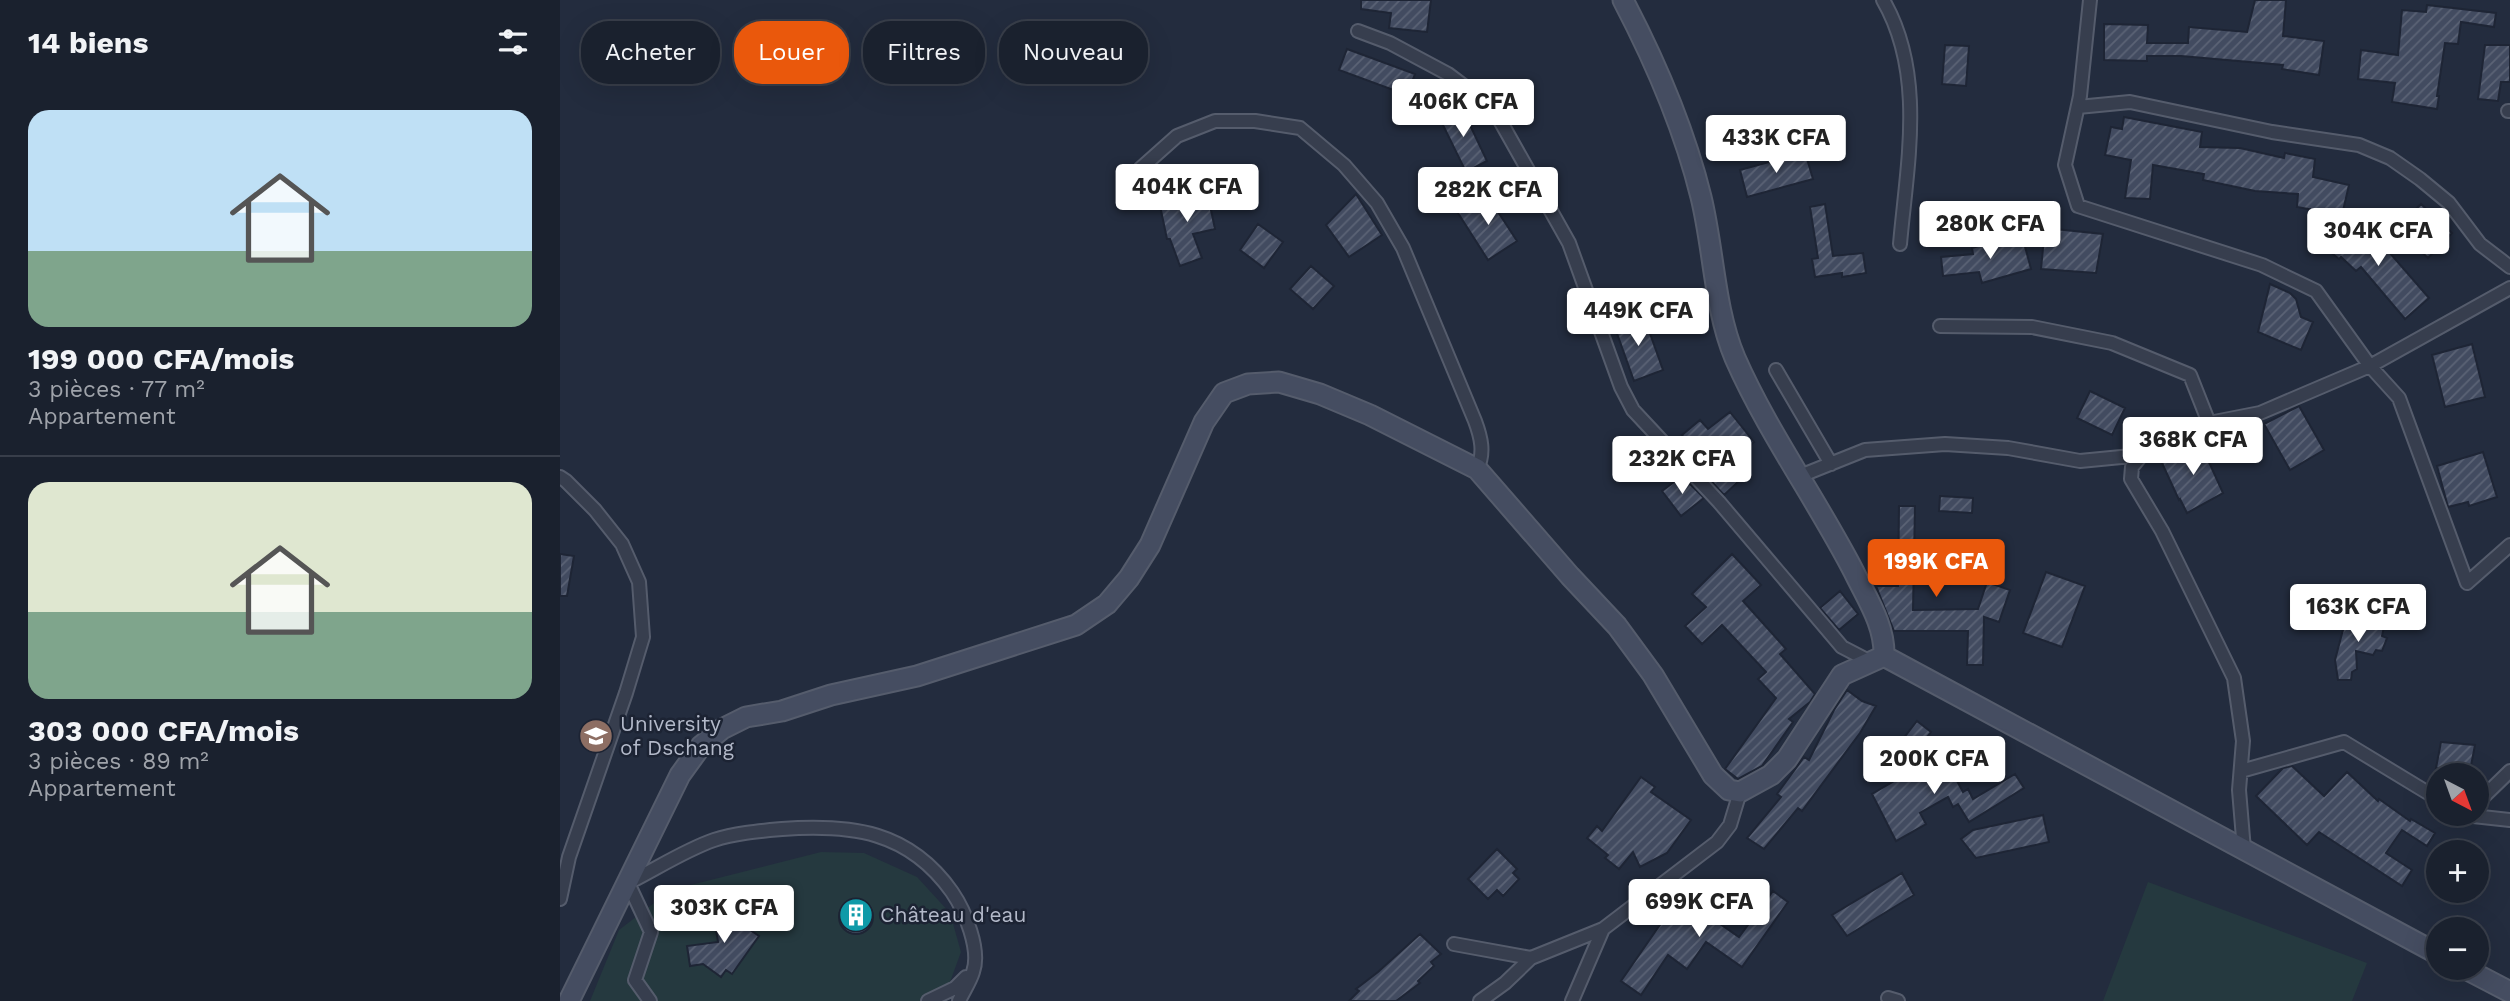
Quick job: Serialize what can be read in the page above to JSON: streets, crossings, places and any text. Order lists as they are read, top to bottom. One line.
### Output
{"places":{"school or university":["University of Dschang"],"building":["Château d'eau"]},"north":"bottom right","page":{"heading":"14 biens","chip":["Acheter","Louer","Filtres","Nouveau"],"price":["406K CFA","433K CFA","404K CFA","282K CFA","280K CFA","304K CFA","449K CFA","368K CFA","232K CFA","199K CFA","163K CFA","200K CFA","699K CFA","303K CFA"],"list":[{"name":"199 000 CFA/mois","note":"3 pièces · 77 m² · Appartement"},{"name":"303 000 CFA/mois","note":"3 pièces · 89 m² · Appartement"}],"map_buttons":["+","−"]}}
